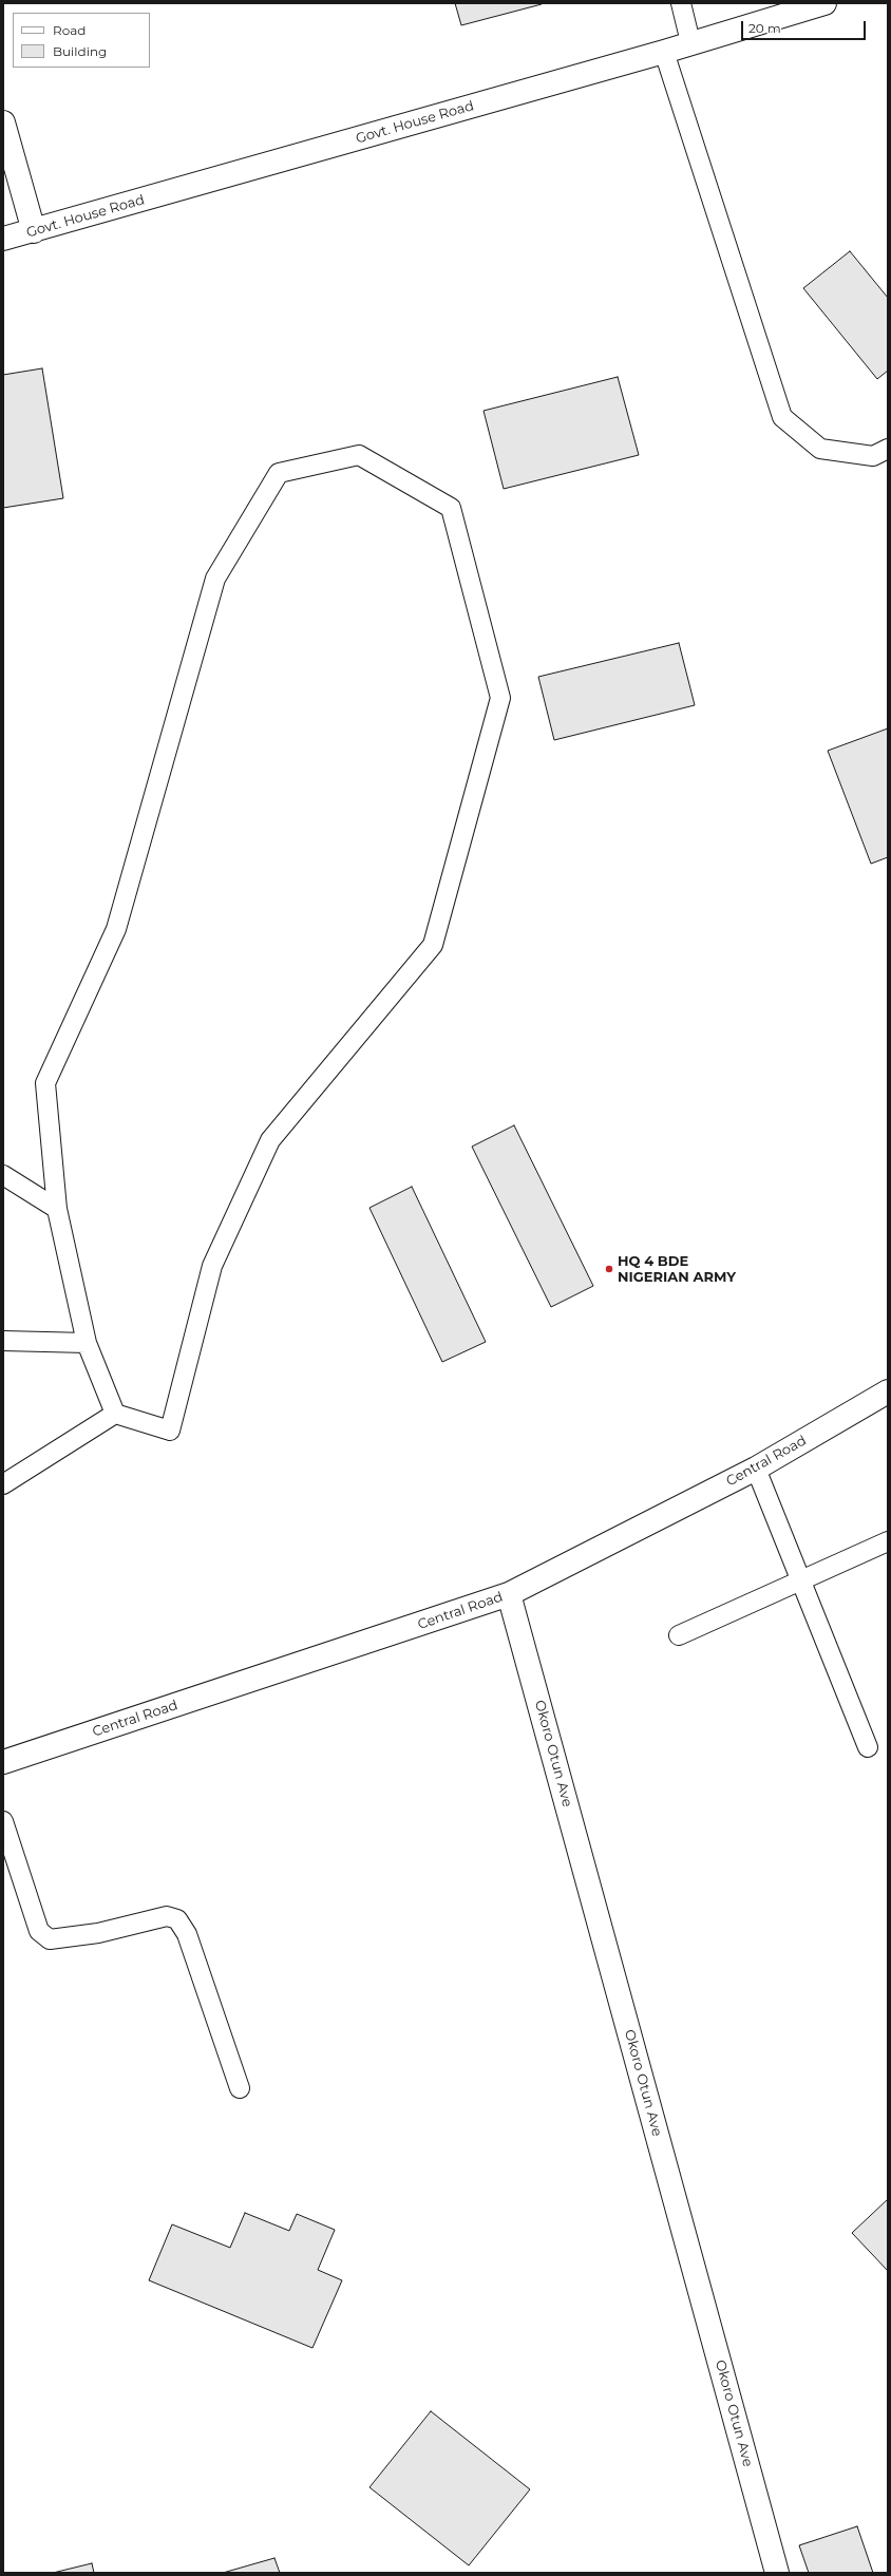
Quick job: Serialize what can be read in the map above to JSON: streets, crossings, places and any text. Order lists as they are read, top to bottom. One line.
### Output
{"streets":{"street":["Govt. House Road","Central Road","Okoro Otun Ave"]},"crossings":[["Central Road","Okoro Otun Ave"]],"places":["HQ 4 BDE NIGERIAN ARMY"],"legend":["Road","Building"],"scale_bar":"20 m"}
